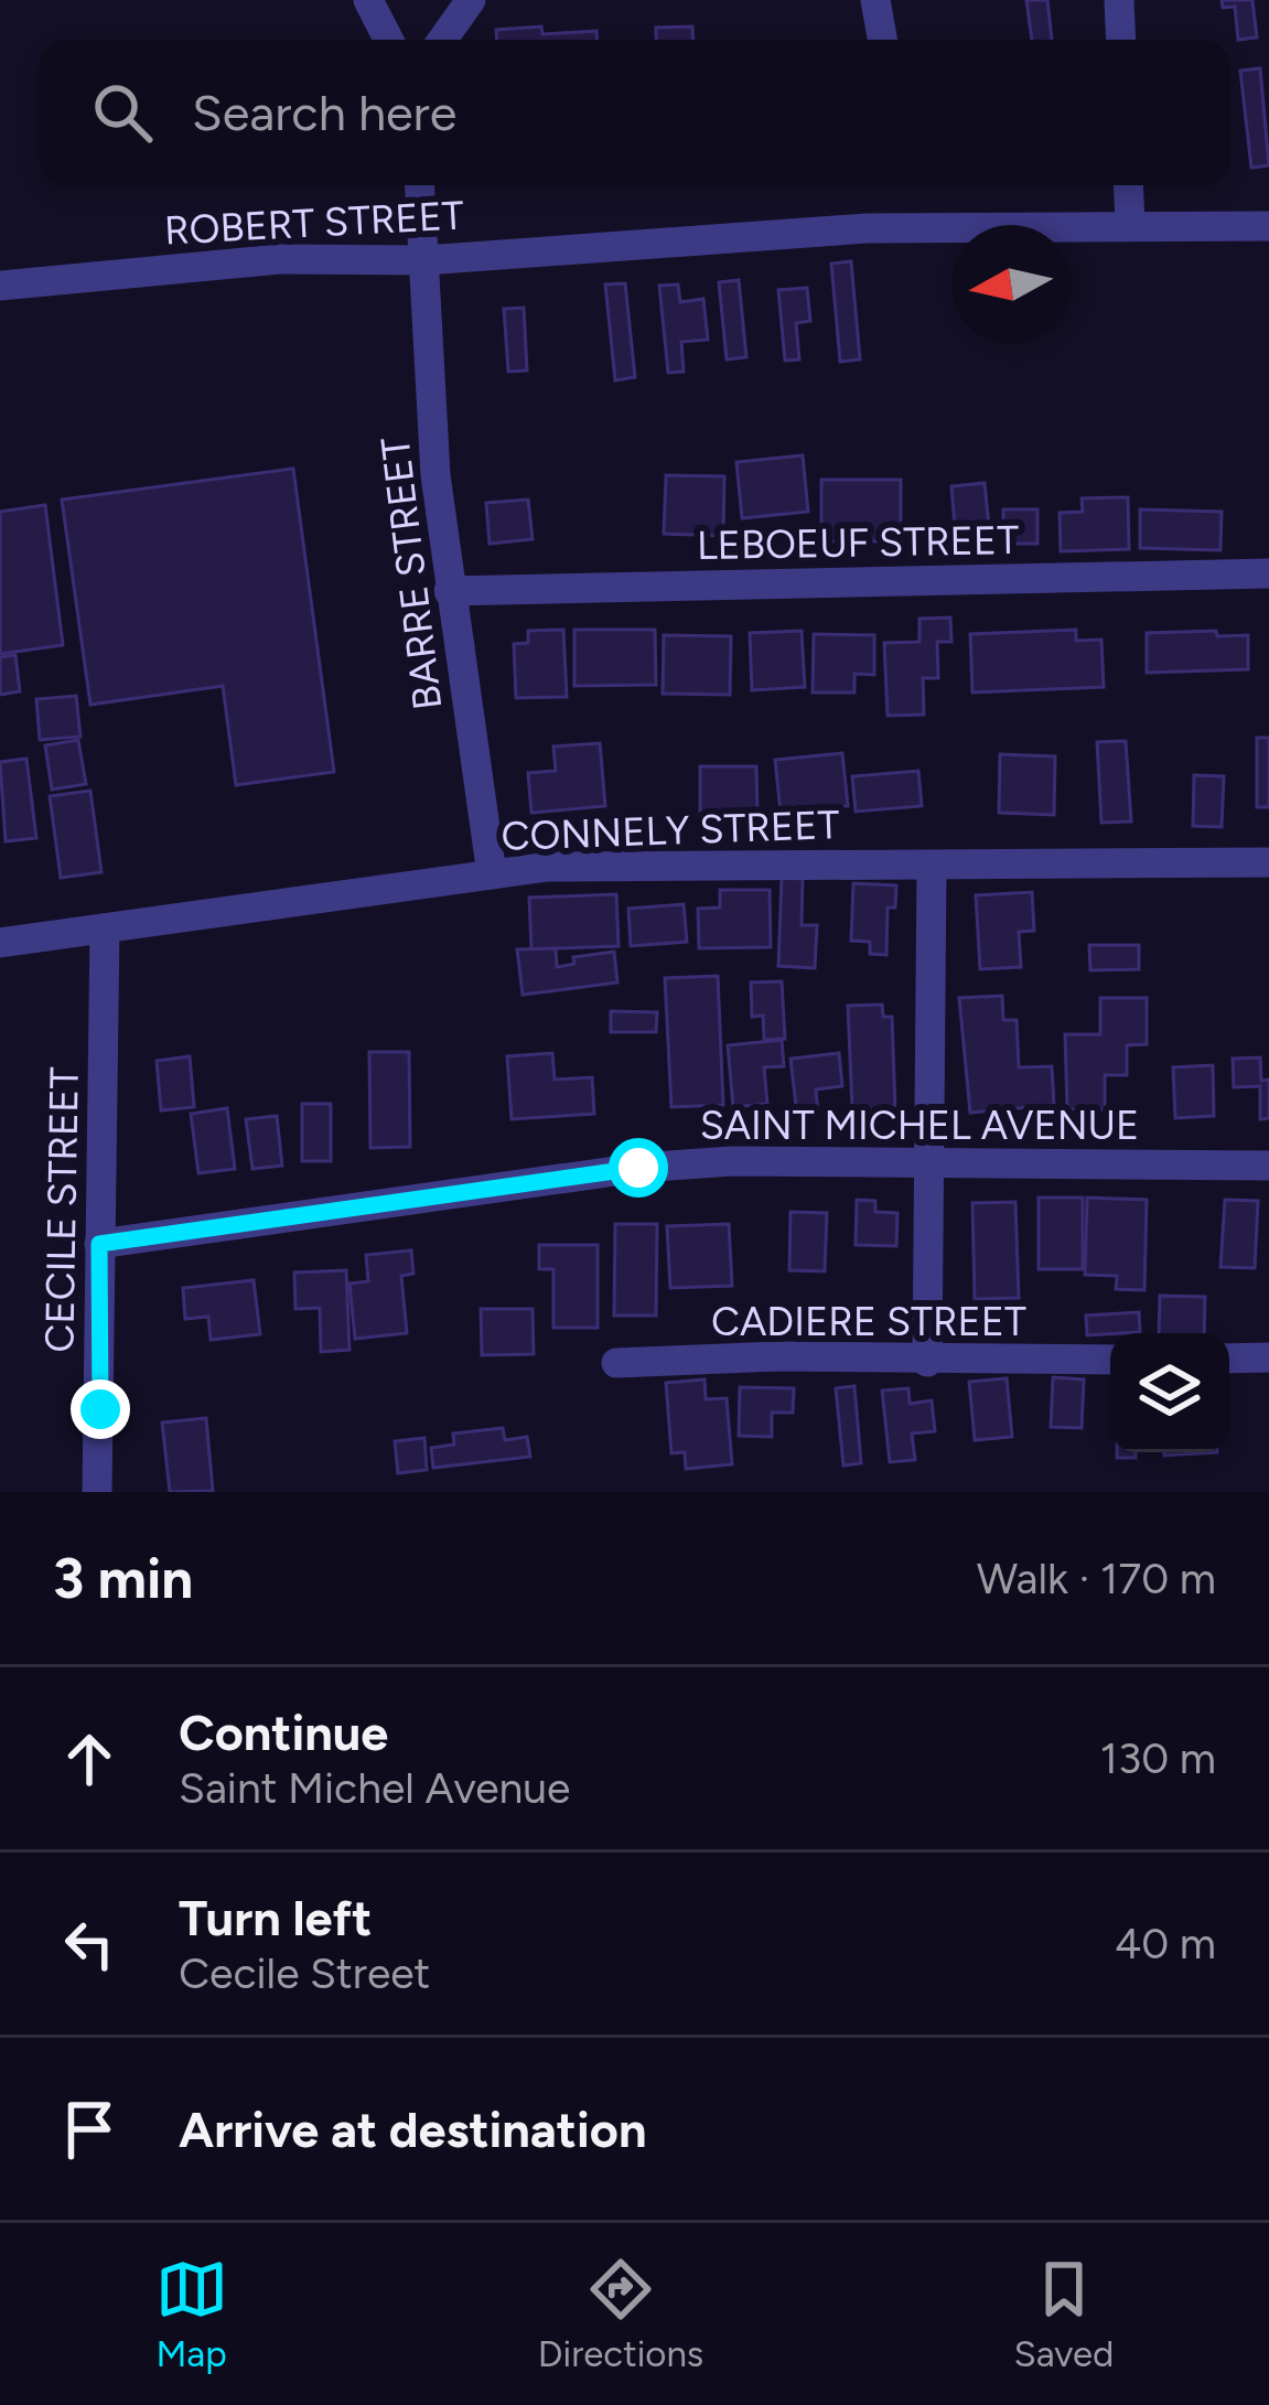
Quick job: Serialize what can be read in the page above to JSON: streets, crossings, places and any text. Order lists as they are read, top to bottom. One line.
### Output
{"streets":{"street":["ROBERT STREET","LEBOEUF STREET","BARRE STREET","CONNELY STREET","SAINT MICHEL AVENUE","CECILE STREET","CADIERE STREET"]},"crossings":[["ROBERT STREET","BARRE STREET"],["LEBOEUF STREET","BARRE STREET"],["BARRE STREET","CONNELY STREET"],["CONNELY STREET","CECILE STREET"],["SAINT MICHEL AVENUE","CECILE STREET"]],"north":"left","page":{"search":"Search here","heading":["3 min","Walk · 170 m"],"list":[["Continue","Saint Michel Avenue","130 m"],["Turn left","Cecile Street","40 m"],"Arrive at destination"],"nav":["Map","Directions","Saved"]}}
